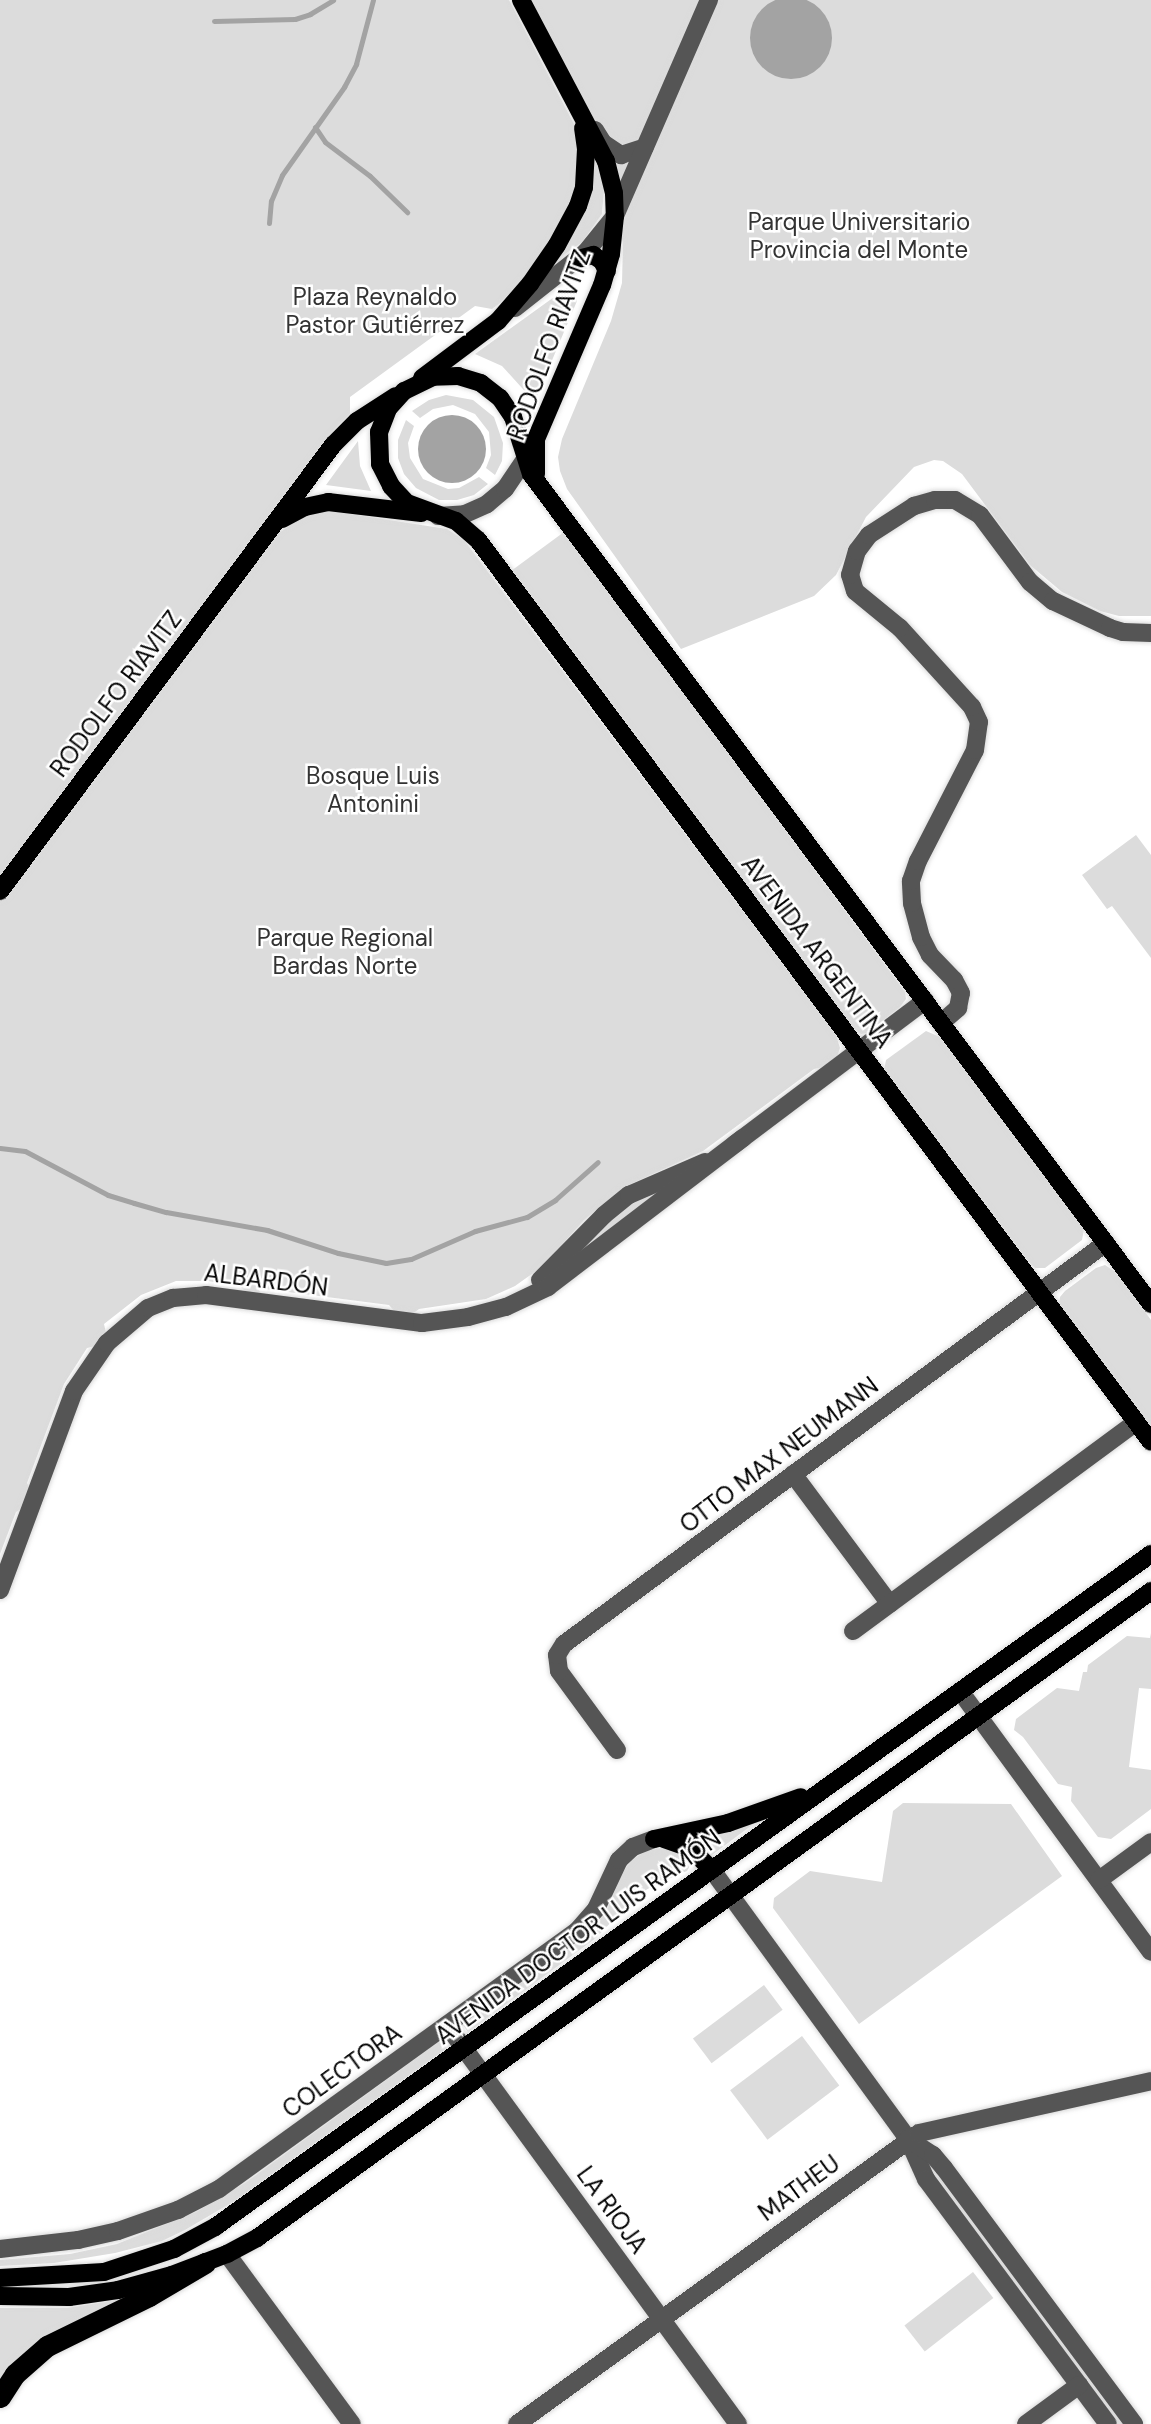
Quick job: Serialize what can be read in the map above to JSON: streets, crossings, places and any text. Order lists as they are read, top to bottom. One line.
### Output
{"streets":{"main road":["RODOLFO RIAVITZ","AVENIDA ARGENTINA","AVENIDA DOCTOR LUIS RAMÓN"],"street":["ALBARDÓN","OTTO MAX NEUMANN","COLECTORA","MATHEU","LA RIOJA"]},"crossings":[["RODOLFO RIAVITZ","AVENIDA ARGENTINA"],["AVENIDA ARGENTINA","ALBARDÓN"],["AVENIDA ARGENTINA","OTTO MAX NEUMANN"],["AVENIDA DOCTOR LUIS RAMÓN","LA RIOJA"],["COLECTORA","LA RIOJA"],["MATHEU","LA RIOJA"]],"parks":["Parque Universitario Provincia del Monte","Plaza Reynaldo Pastor Gutiérrez","Bosque Luis Antonini","Parque Regional Bardas Norte"]}
